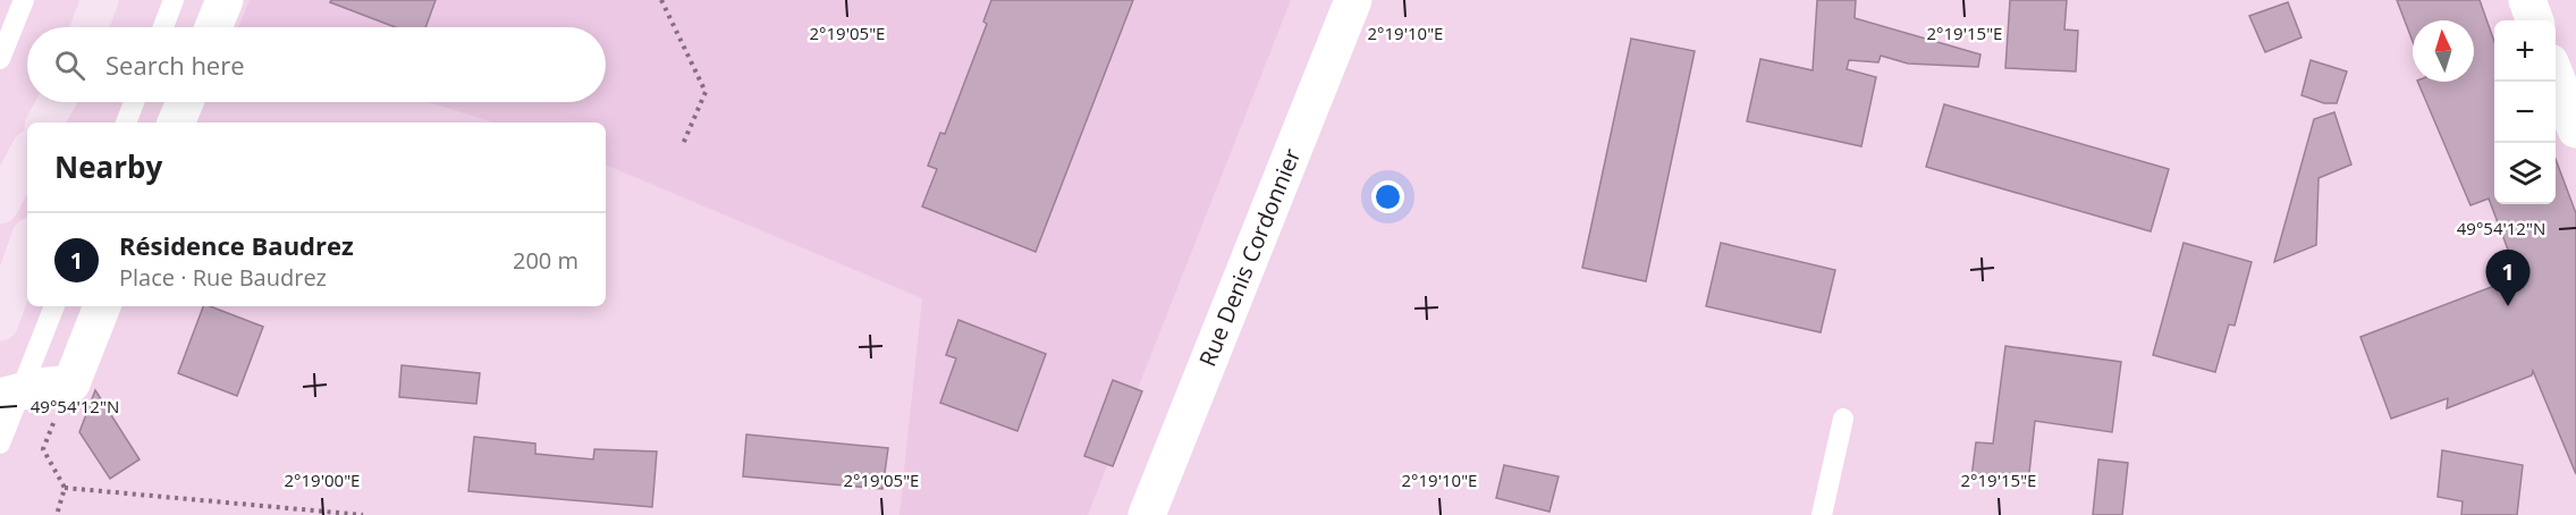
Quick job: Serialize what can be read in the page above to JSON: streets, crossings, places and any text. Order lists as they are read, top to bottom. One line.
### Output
{"streets":{"street":["Rue Denis Cordonnier"]},"north":"top","page":{"map_buttons":["+","−"],"search":"Search here","heading":"Nearby","list":[{"mark":"1","name":"Résidence Baudrez","note":"Place · Rue Baudrez","value":"200 m"}],"pins":"1"},"coordinates":["2°19'05\"E","2°19'10\"E","2°19'15\"E","49°54'12\"N","2°19'00\"E"]}
